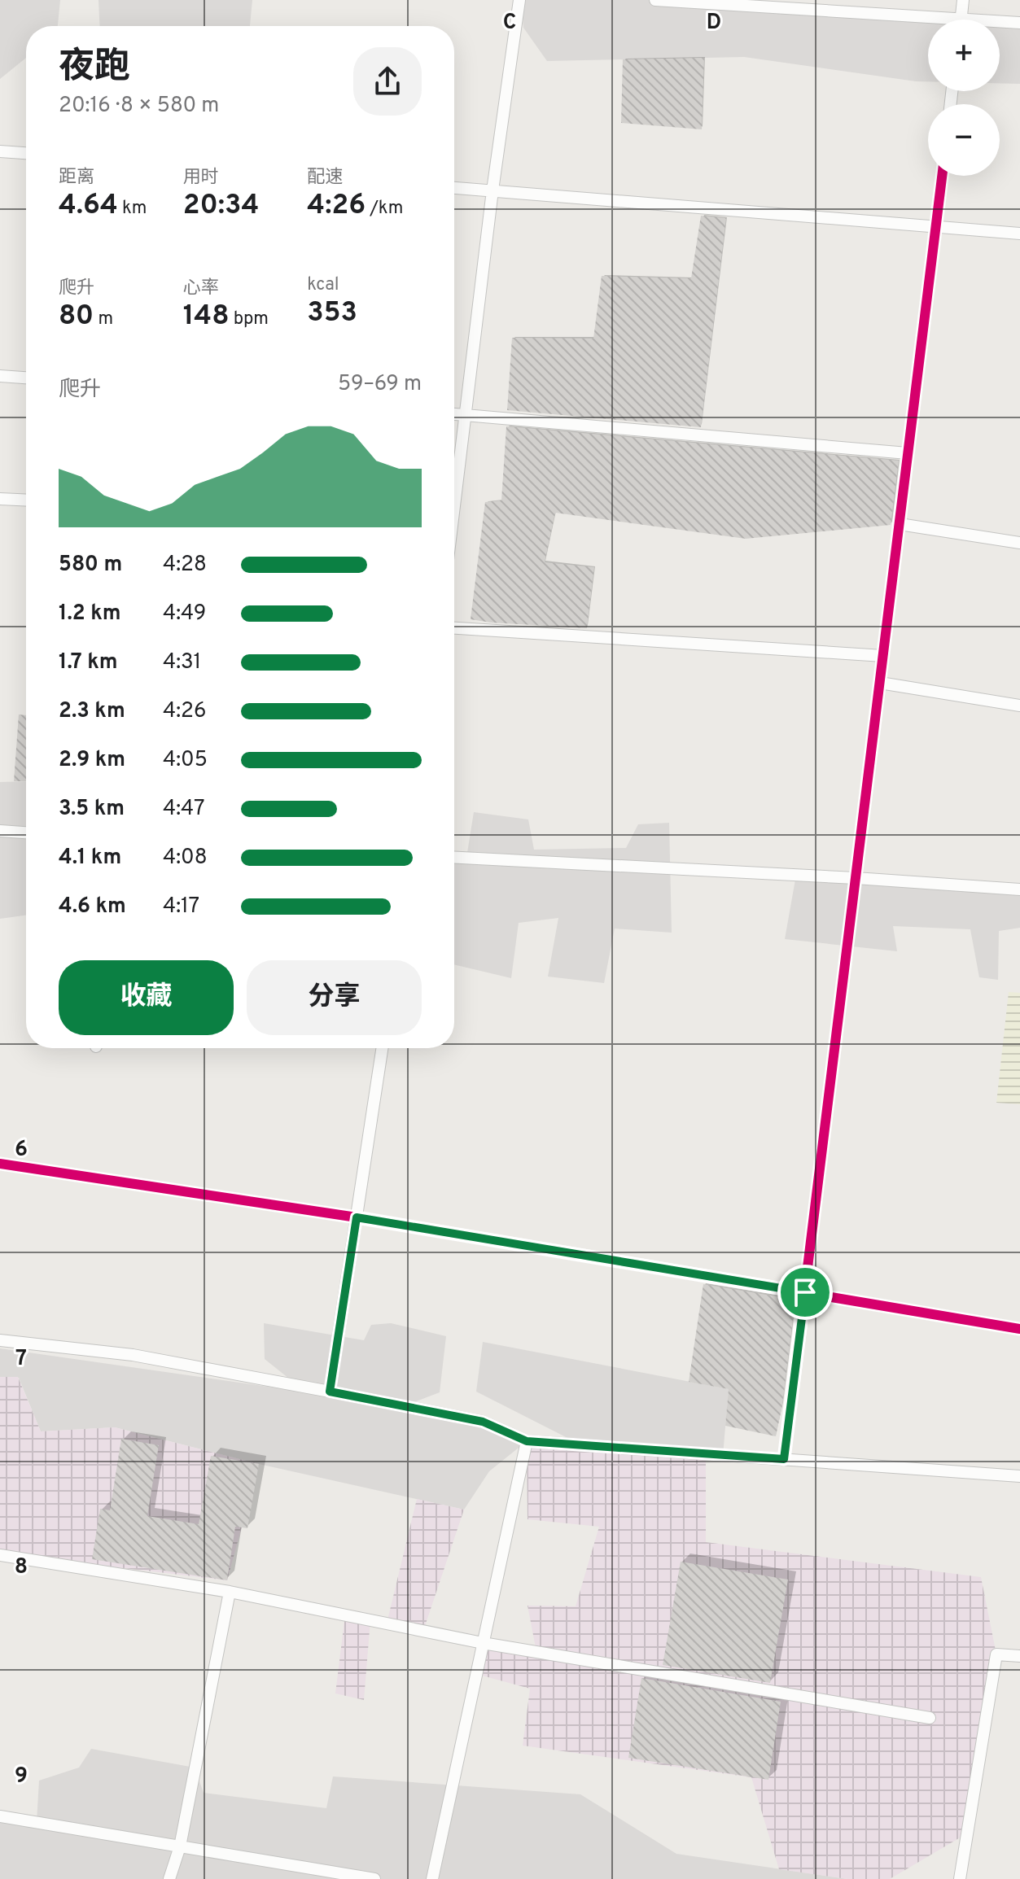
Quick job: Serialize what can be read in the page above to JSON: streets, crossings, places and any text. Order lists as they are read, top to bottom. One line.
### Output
{"page":{"map_buttons":["+","−"],"heading":["夜跑","20:16 · 8 × 580 m"],"stats":[["距离","4.64 km"],["用时","20:34"],["配速","4:26 /km"],["爬升","80 m"],["心率","148 bpm"],["kcal","353"]],"chart":["爬升","59–69 m"],"list":[{"name":"580 m","note":"4:28"},{"name":"1.2 km","note":"4:49"},{"name":"1.7 km","note":"4:31"},{"name":"2.3 km","note":"4:26"},{"name":"2.9 km","note":"4:05"},{"name":"3.5 km","note":"4:47"},{"name":"4.1 km","note":"4:08"},{"name":"4.6 km","note":"4:17"}],"buttons":["收藏","分享"]},"grid":{"columns":["C","D"],"rows":["6","7","8","9"]}}
